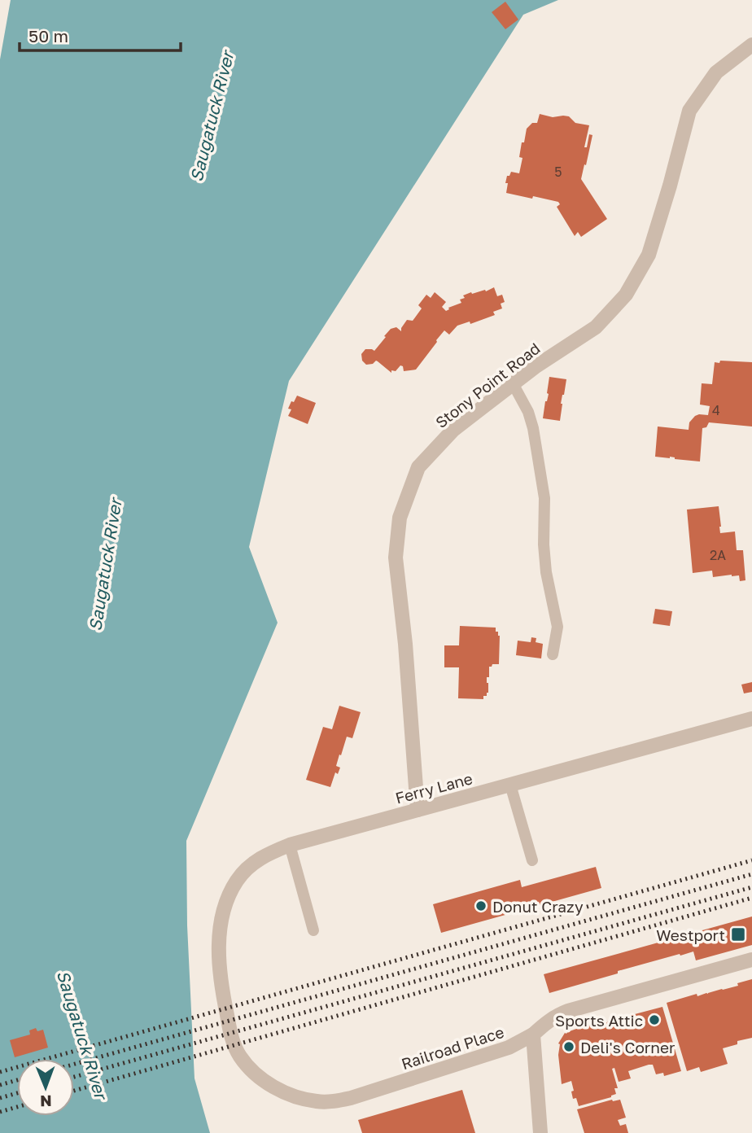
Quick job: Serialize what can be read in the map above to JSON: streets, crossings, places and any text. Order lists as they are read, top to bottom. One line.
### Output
{"streets":{"street":["Stony Point Road","Ferry Lane","Railroad Place"]},"crossings":[["Stony Point Road","Ferry Lane"],["Ferry Lane","Railroad Place"]],"water":["Saugatuck River"],"places":{"other":["Donut Crazy","Sports Attic","Deli's Corner"],"transit":["Westport"]},"house_numbers":["5","4","2A"],"scale_bar":"50 m","north":"bottom"}
